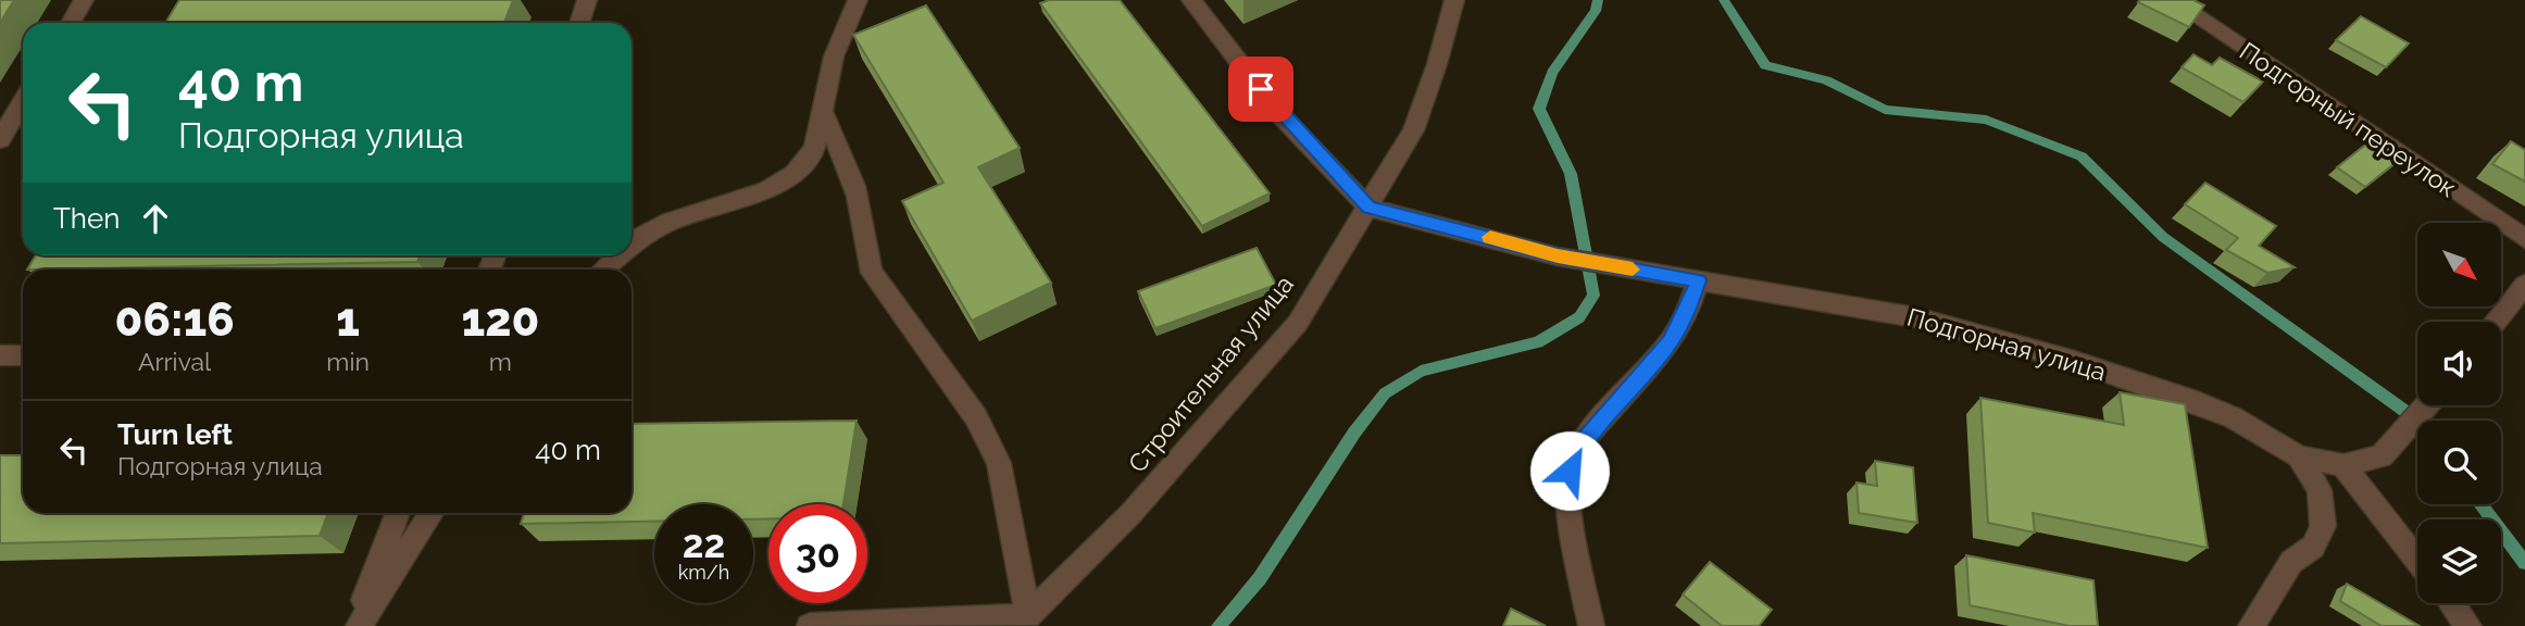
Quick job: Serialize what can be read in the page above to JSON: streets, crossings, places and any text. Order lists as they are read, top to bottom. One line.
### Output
{"streets":{"street":["Подгорный переулок","Подгорная улица","Строительная улица"]},"crossings":[["Подгорная улица","Строительная улица"]],"north":"bottom right","page":{"turn":["40 m","Подгорная улица"],"then":"Then","eta":["06:16","Arrival","1","min","120","m"],"list":[{"name":"Turn left","note":"Подгорная улица","value":"40 m"}],"speed":"22 km/h","limit":"30"}}
